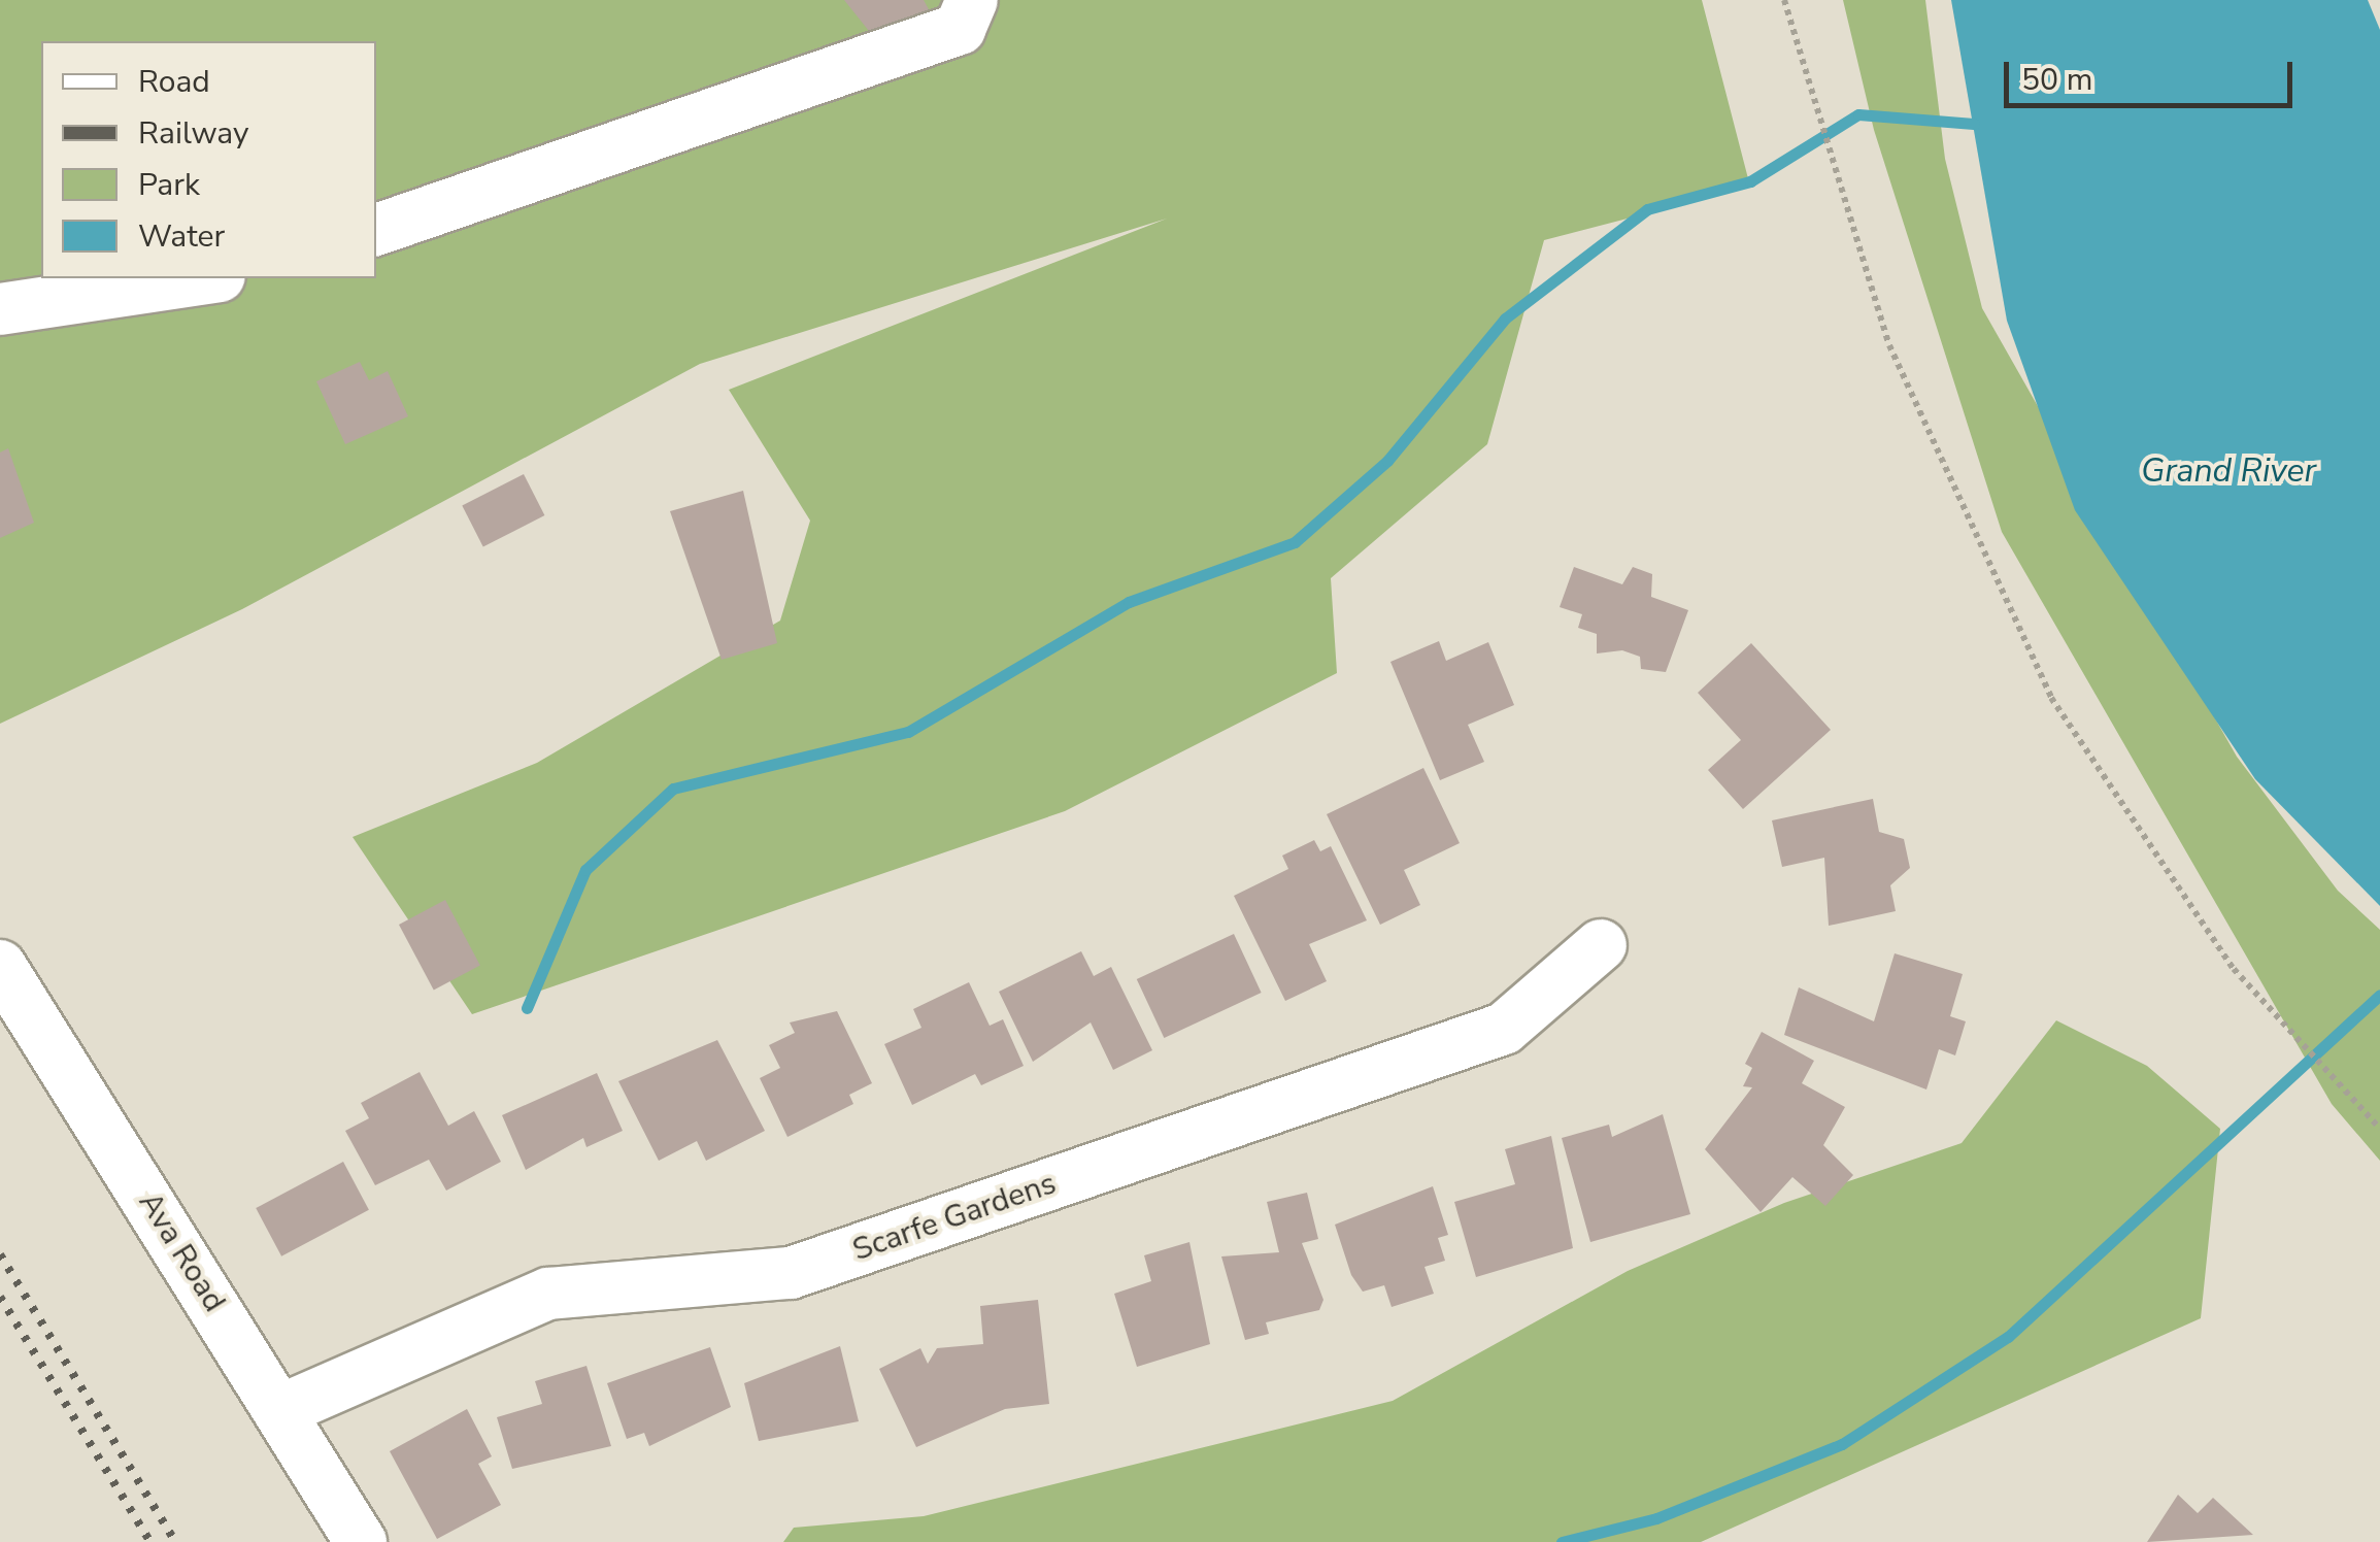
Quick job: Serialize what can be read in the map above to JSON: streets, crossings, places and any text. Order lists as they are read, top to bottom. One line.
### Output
{"streets":{"street":["Scarfe Gardens","Ava Road"]},"crossings":[["Scarfe Gardens","Ava Road"]],"water":["Grand River"],"legend":["Road","Railway","Park","Water"],"scale_bar":"50 m"}
